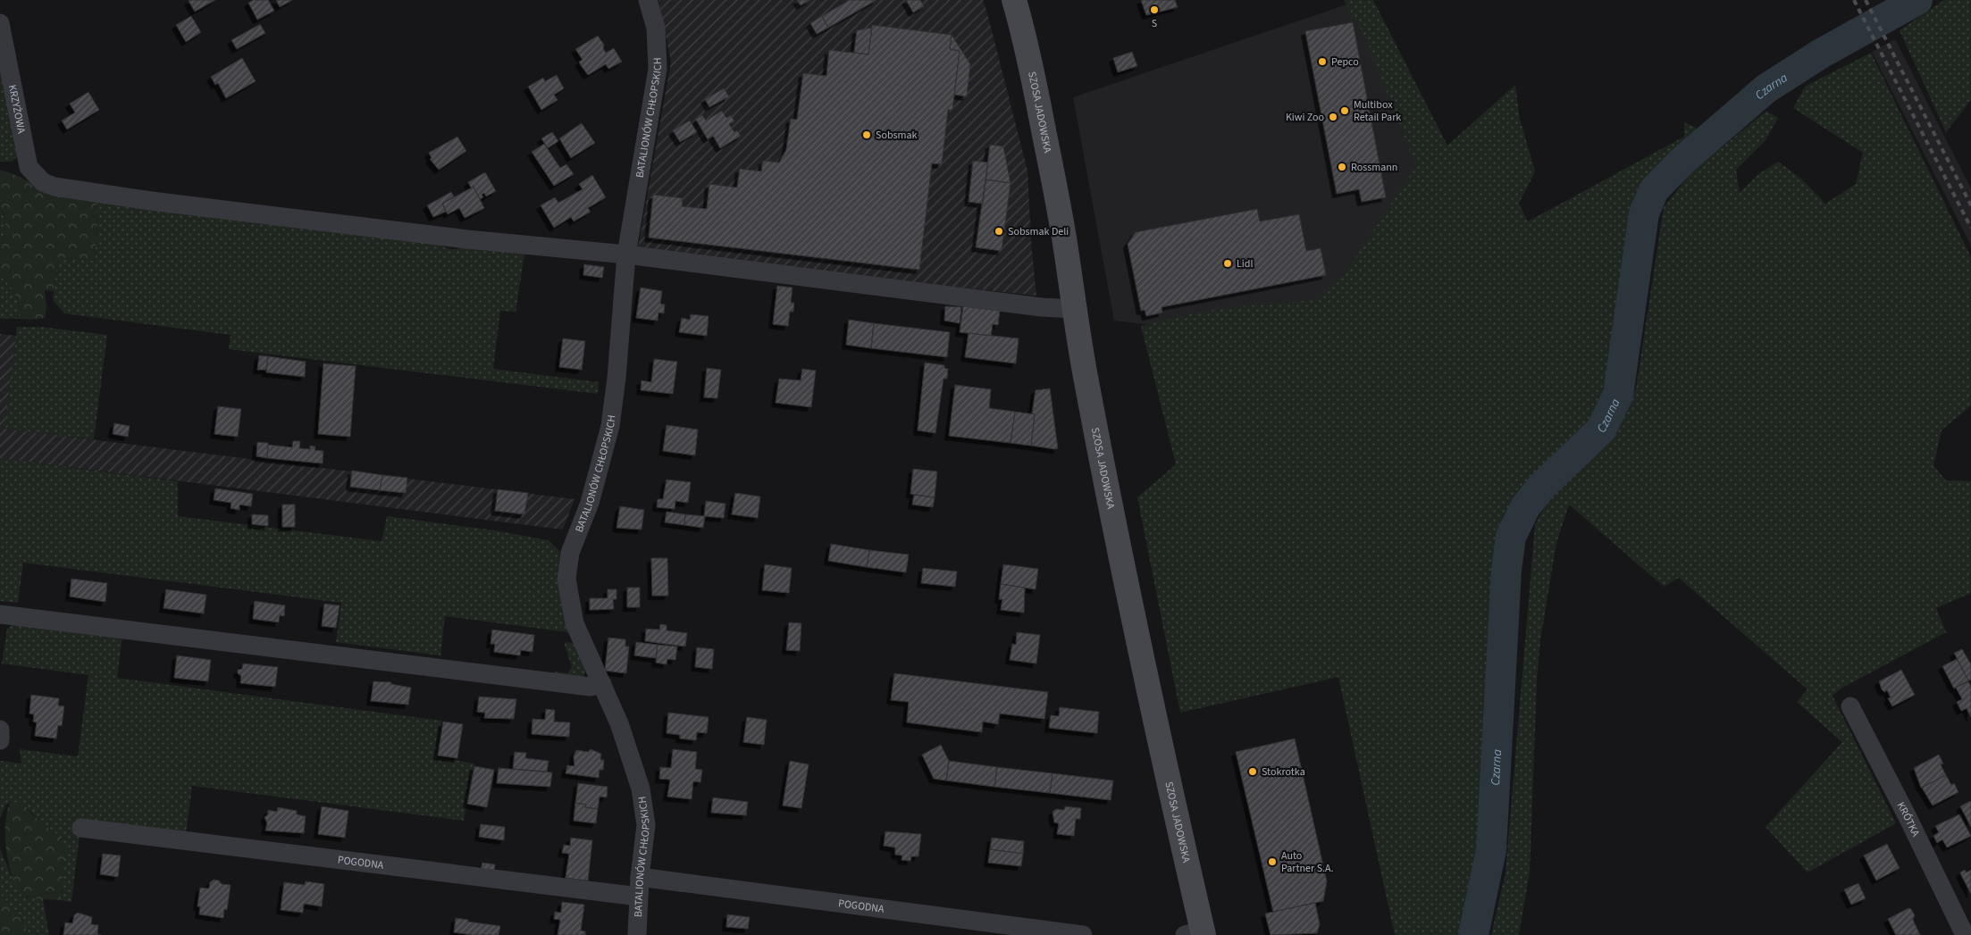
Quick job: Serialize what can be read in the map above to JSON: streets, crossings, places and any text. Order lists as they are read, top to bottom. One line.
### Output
{"streets":{"main road":["SZOSA JADOWSKA"],"street":["KRZYŻOWA","BATALIONÓW CHŁOPSKICH","KRÓTKA","POGODNA"]},"crossings":[["KRZYŻOWA","BATALIONÓW CHŁOPSKICH"],["BATALIONÓW CHŁOPSKICH","POGODNA"]],"water":["Czarna"],"places":["S","Pepco","Multibox Retail Park","Kiwi Zoo","Sobsmak","Rossmann","Sobsmak Deli","Lidl","Stokrotka","Auto Partner S.A."]}
